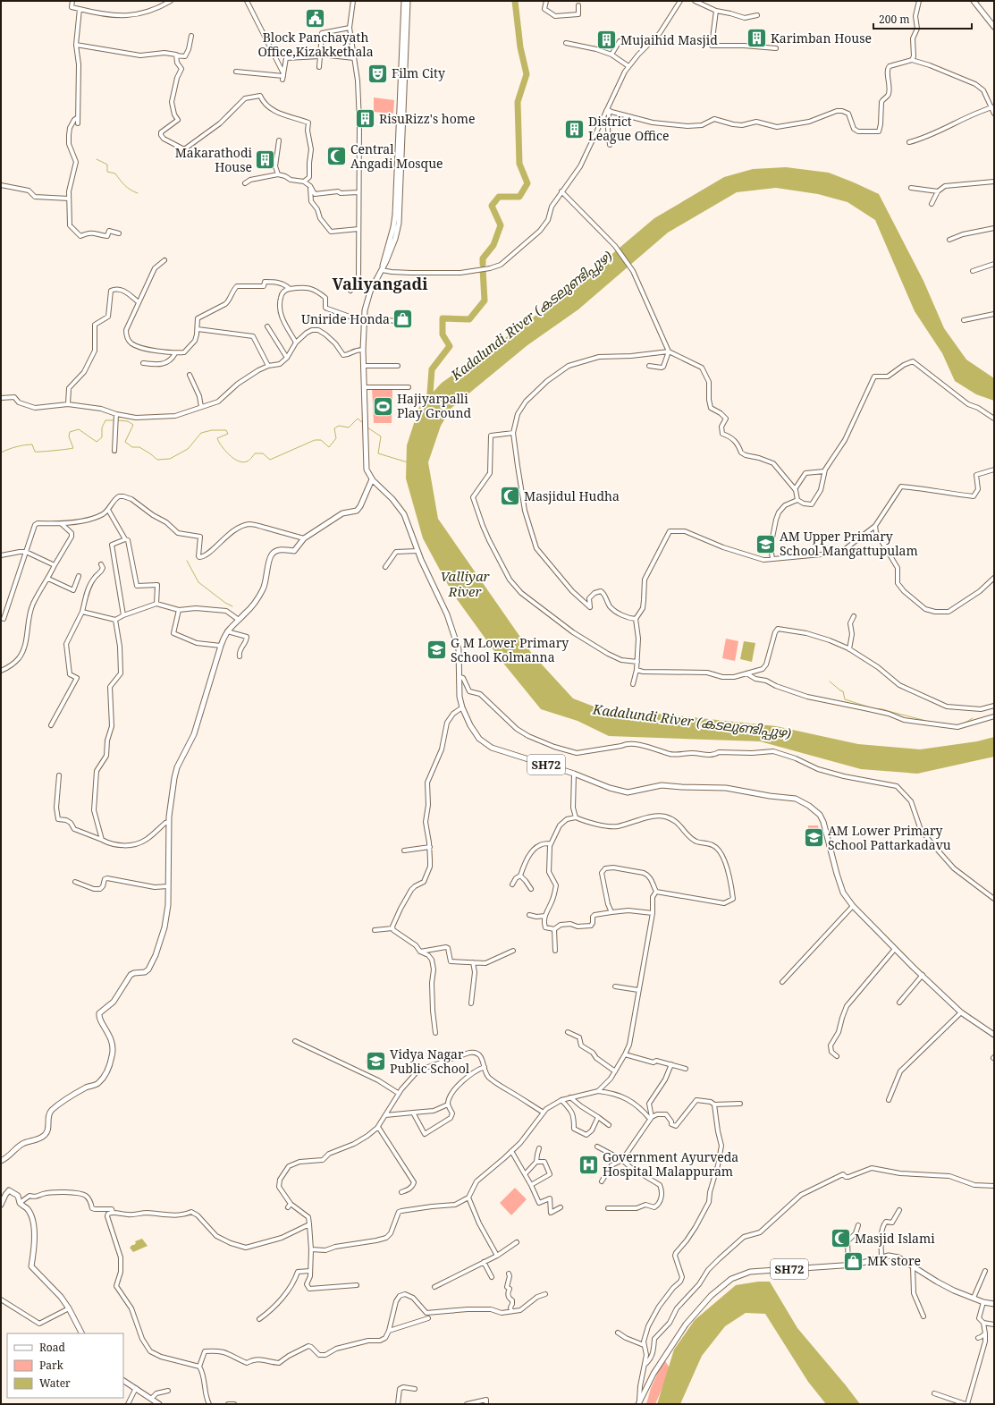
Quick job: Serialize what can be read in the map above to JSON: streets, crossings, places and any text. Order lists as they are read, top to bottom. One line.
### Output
{"streets":{"main road":["SH72"]},"districts":["Valiyangadi"],"water":["Kadalundi River (കടലുണ്ടിപ്പുഴ)","Valliyar River"],"places":{"public building":["Block Panchayath Office,Kizakkethala"],"building":["Karimban House","Mujaihid Masjid","RisuRizz's home","District League Office","Makarathodi House"],"theatre":["Film City"],"mosque":["Central Angadi Mosque","Masjidul Hudha","Masjid Islami"],"shop":["Uniride Honda","MK store"],"sports":["Hajiyarpalli Play Ground"],"school or university":["AM Upper Primary School Mangattupulam","G M Lower Primary School Kolmanna","AM Lower Primary School Pattarkadavu","Vidya Nagar Public School"],"hospital":["Government Ayurveda Hospital Malappuram"]},"legend":["Road","Park","Water"],"scale_bar":"200 m"}
